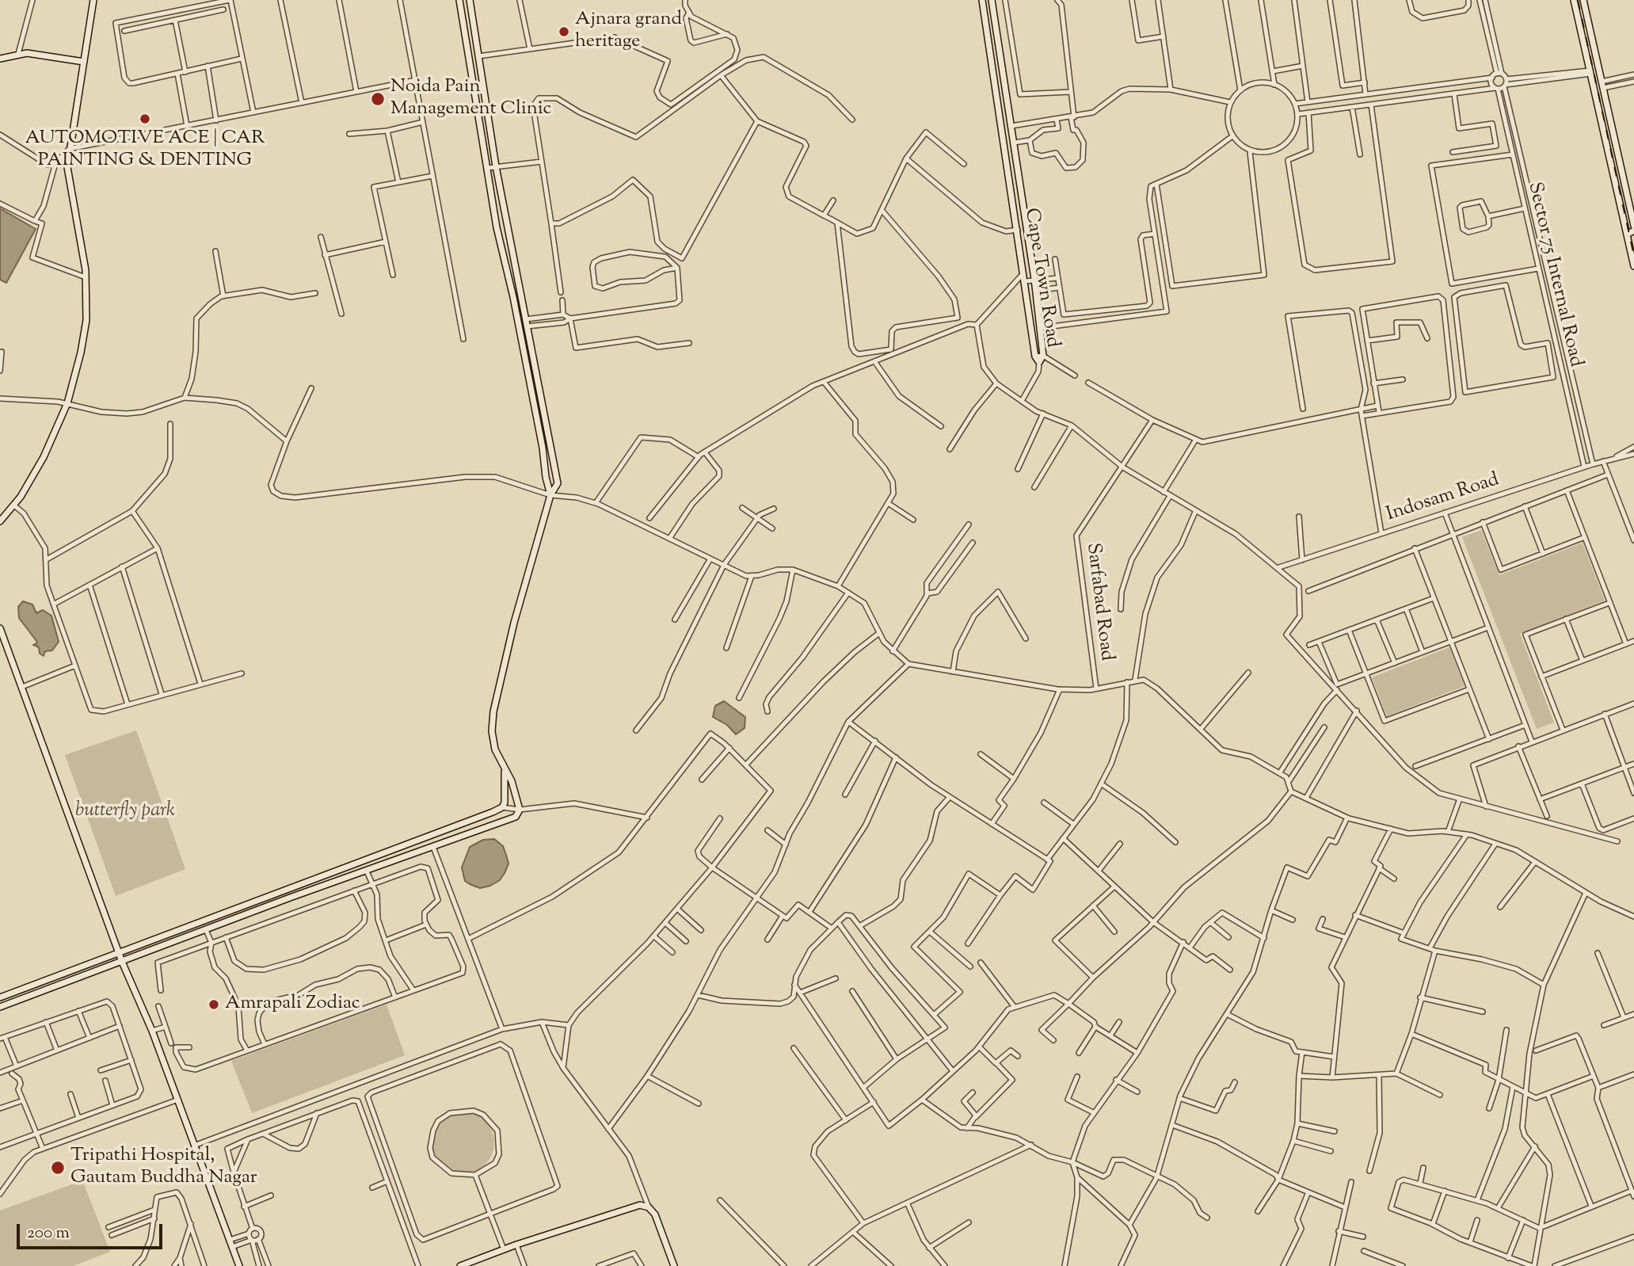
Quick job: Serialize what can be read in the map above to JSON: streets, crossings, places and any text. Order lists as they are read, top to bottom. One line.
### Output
{"streets":{"street":["Sector 75 Internal Road","Cape Town Road","Indosam Road","Sarfabad Road"]},"crossings":[["Sector 75 Internal Road","Indosam Road"]],"parks":["butterfly park"],"places":["Ajnara grand heritage","Noida Pain Management Clinic","AUTOMOTIVE ACE | CAR PAINTING & DENTING","Amrapali Zodiac","Tripathi Hospital, Gautam Buddha Nagar"],"scale_bar":"200 m"}
